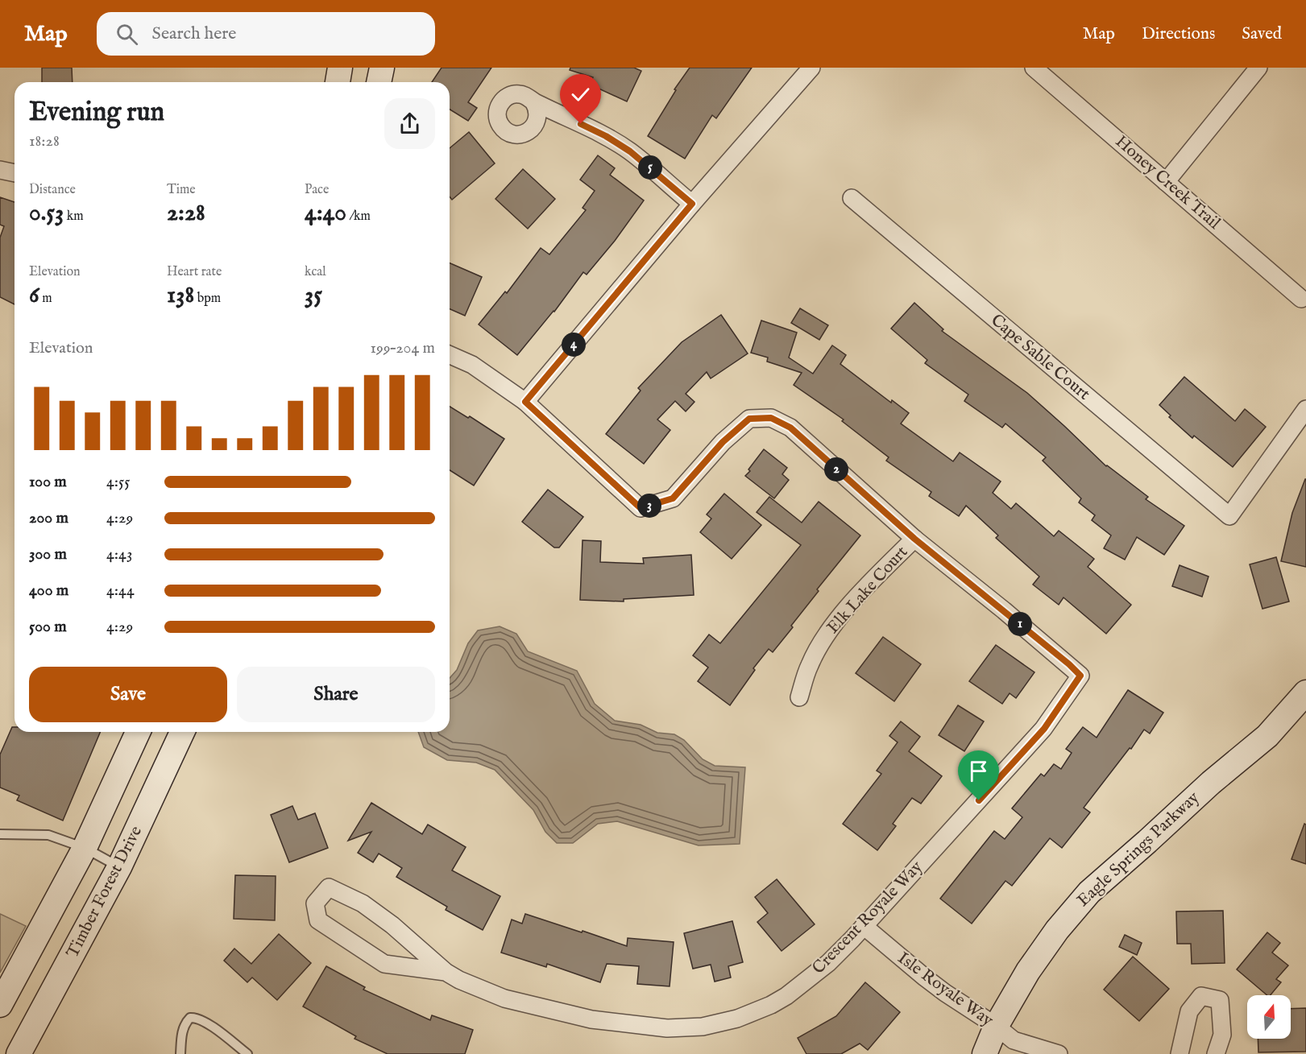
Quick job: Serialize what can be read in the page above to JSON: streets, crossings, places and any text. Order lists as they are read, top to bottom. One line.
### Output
{"streets":{"main road":["Eagle Springs Parkway","Timber Forest Drive"],"street":["Honey Creek Trail","Cape Sable Court","Elk Lake Court","Crescent Royale Way","Isle Royale Way"]},"crossings":[["Elk Lake Court","Crescent Royale Way"],["Eagle Springs Parkway","Isle Royale Way"],["Crescent Royale Way","Isle Royale Way"]],"north":"top","page":{"header":"Map","search":"Search here","nav":["Map","Directions","Saved"],"heading":["Evening run","18:28"],"pins":["5","4","2","3","1"],"stats":[["Distance","0.53 km"],["Time","2:28"],["Pace","4:40 /km"],["Elevation","6 m"],["Heart rate","138 bpm"],["kcal","35"]],"chart":["Elevation","199–204 m"],"list":[{"name":"100 m","note":"4:55"},{"name":"200 m","note":"4:29"},{"name":"300 m","note":"4:43"},{"name":"400 m","note":"4:44"},{"name":"500 m","note":"4:29"}],"buttons":["Save","Share"]}}
